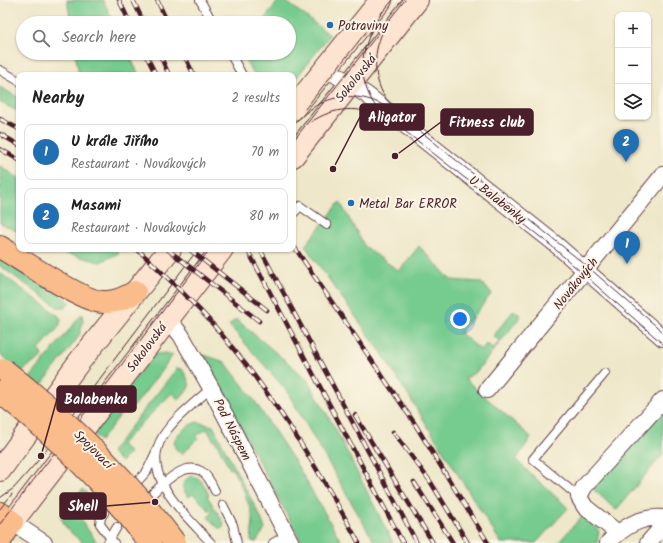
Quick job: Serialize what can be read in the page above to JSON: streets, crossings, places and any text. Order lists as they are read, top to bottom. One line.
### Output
{"streets":{"main road":["Sokolovská","Spojovací"],"street":["U Balabenky","Novákových","Pod Náspem"]},"crossings":[["Sokolovská","U Balabenky"],["Sokolovská","Pod Náspem"],["U Balabenky","Novákových"]],"places":["Potraviny","Fitness club","Aligator","Metal Bar ERROR","Balabenka","Shell"],"page":{"map_buttons":["+","−"],"search":"Search here","heading":["Nearby","2 results"],"list":[{"mark":"1","name":"U krále Jiřího","note":"Restaurant · Novákových","value":"70 m"},{"mark":"2","name":"Masami","note":"Restaurant · Novákových","value":"80 m"}],"pins":["2","1"]}}
